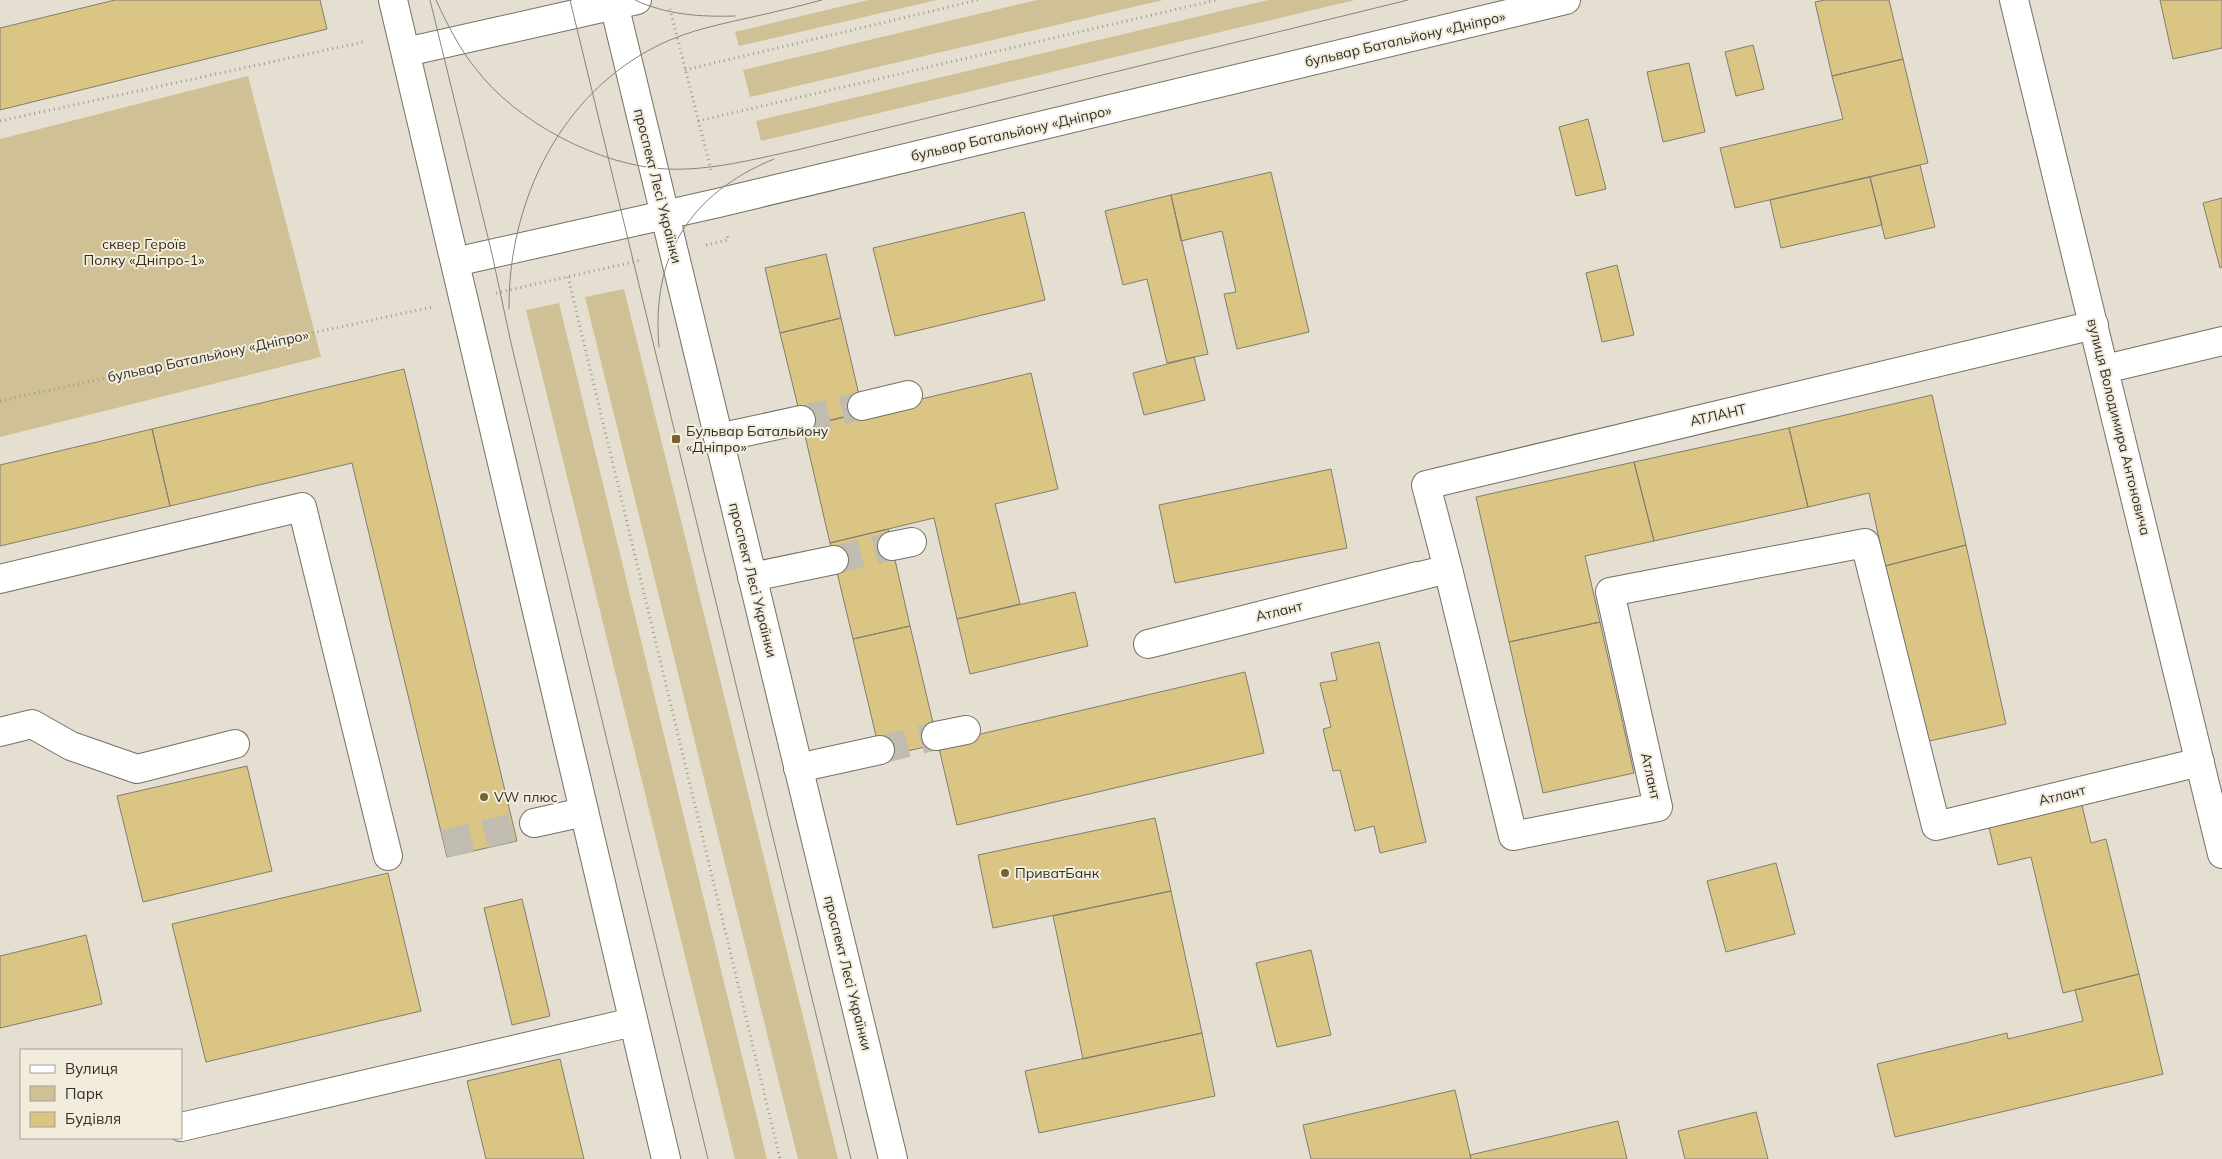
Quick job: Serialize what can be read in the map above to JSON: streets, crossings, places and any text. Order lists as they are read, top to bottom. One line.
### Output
{"streets":{"street":["бульвар Батальйону «Дніпро»","проспект Лесі Українки","АТЛАНТ","вулиця Володимира Антоновича","Атлант"]},"crossings":[["бульвар Батальйону «Дніпро»","проспект Лесі Українки"],["АТЛАНТ","вулиця Володимира Антоновича"],["АТЛАНТ","Атлант"],["вулиця Володимира Антоновича","Атлант"]],"parks":["сквер Героїв Полку «Дніпро-1»"],"places":{"transit":["Бульвар Батальйону «Дніпро»"],"other":["VW плюс","ПриватБанк"]},"legend":["Вулиця","Парк","Будівля"]}
